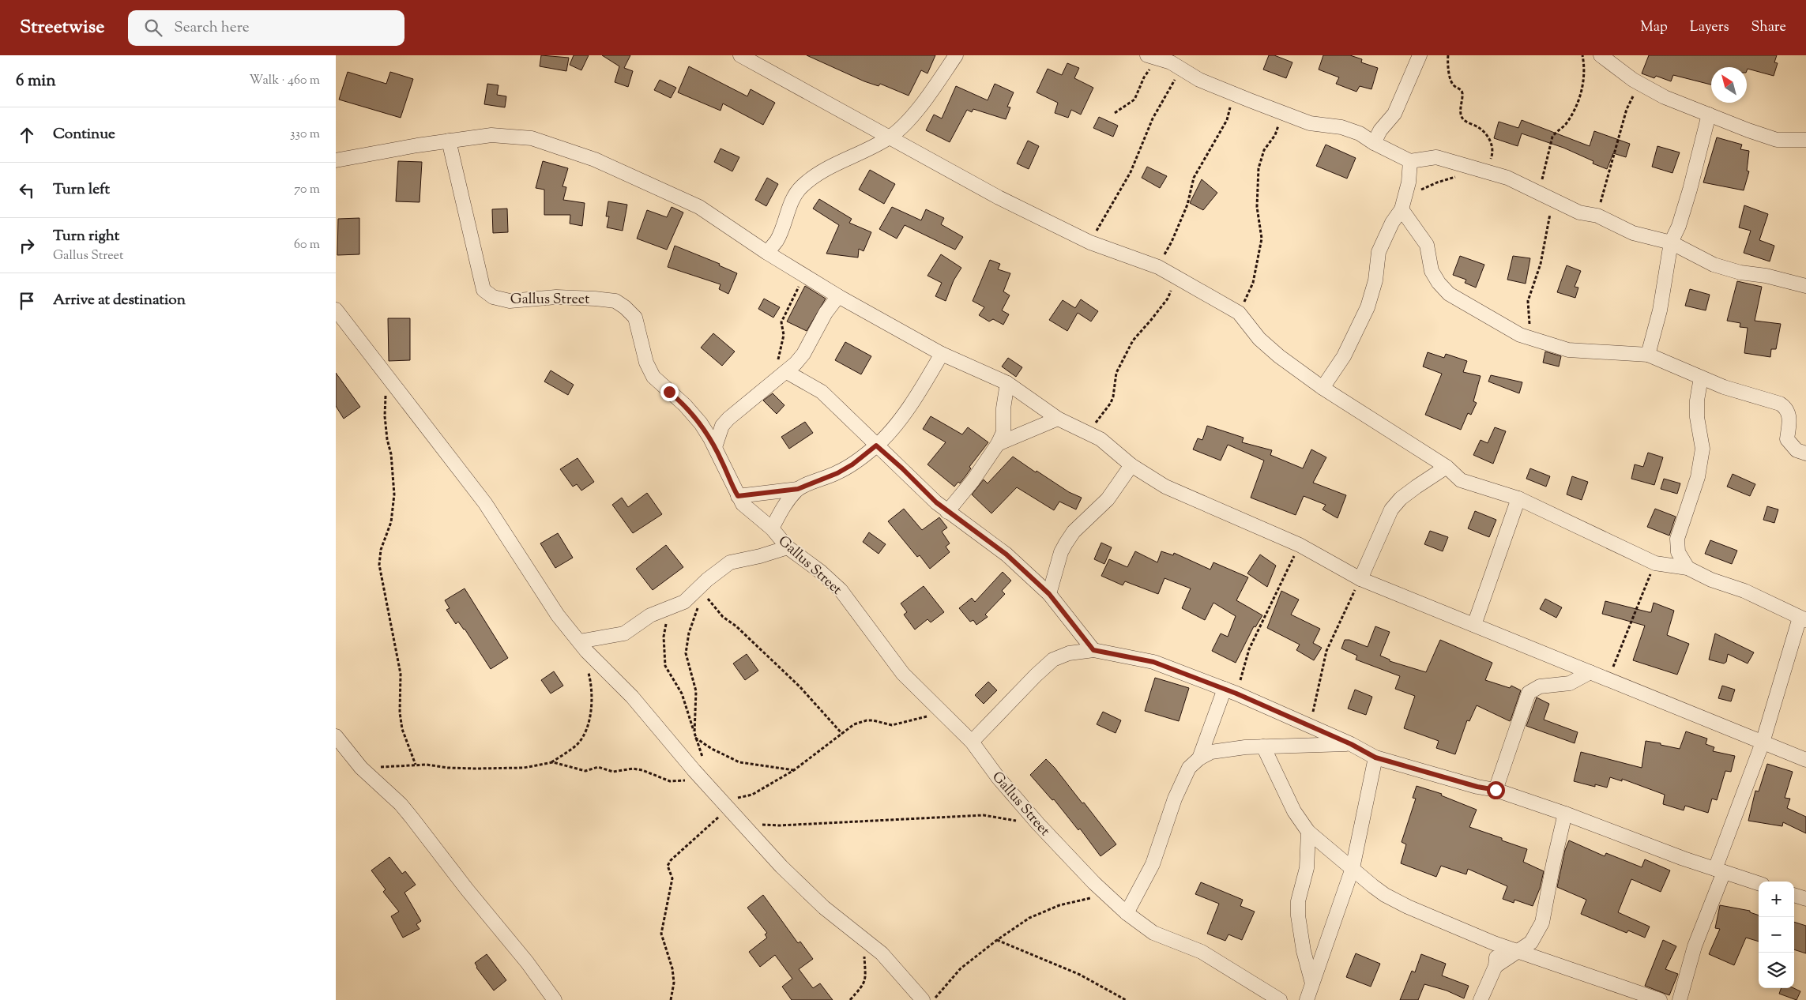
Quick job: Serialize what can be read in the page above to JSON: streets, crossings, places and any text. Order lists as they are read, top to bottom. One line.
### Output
{"streets":{"street":["Gallus Street"]},"north":"top left","page":{"header":"Streetwise","search":"Search here","nav":["Map","Layers","Share"],"heading":["6 min","Walk · 460 m"],"list":[["Continue","330 m"],["Turn left","70 m"],["Turn right","Gallus Street","60 m"],"Arrive at destination"],"map_buttons":["+","−"]}}
